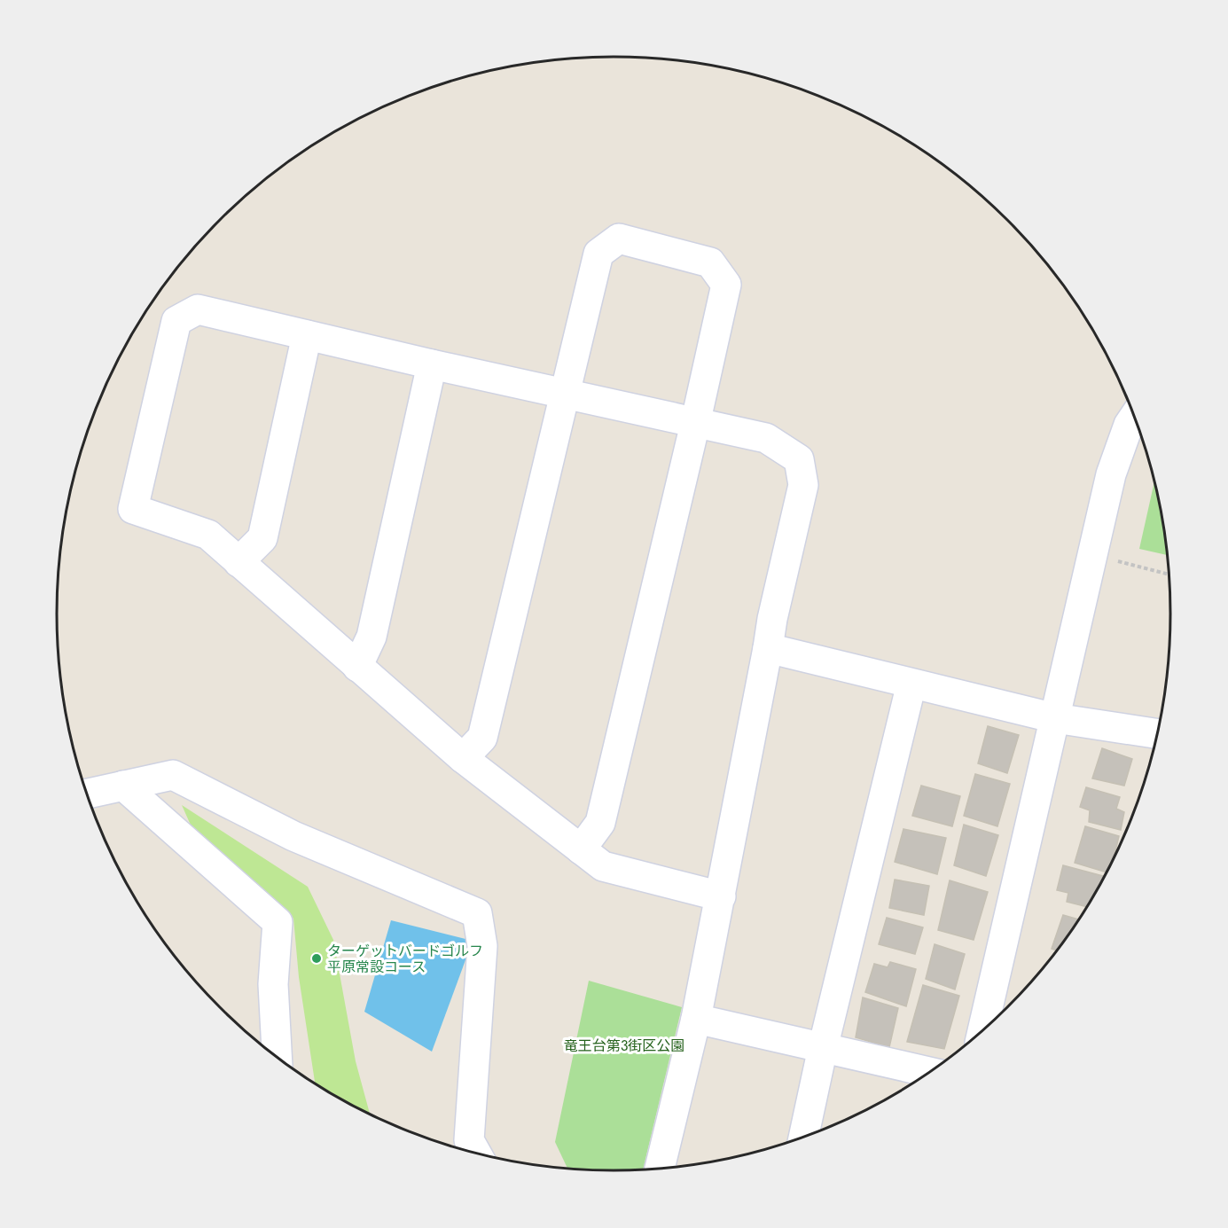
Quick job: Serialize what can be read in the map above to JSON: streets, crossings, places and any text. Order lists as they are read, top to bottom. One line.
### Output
{"parks":["竜王台第3街区公園"],"places":["ターゲットバードゴルフ 平原常設コース"]}
